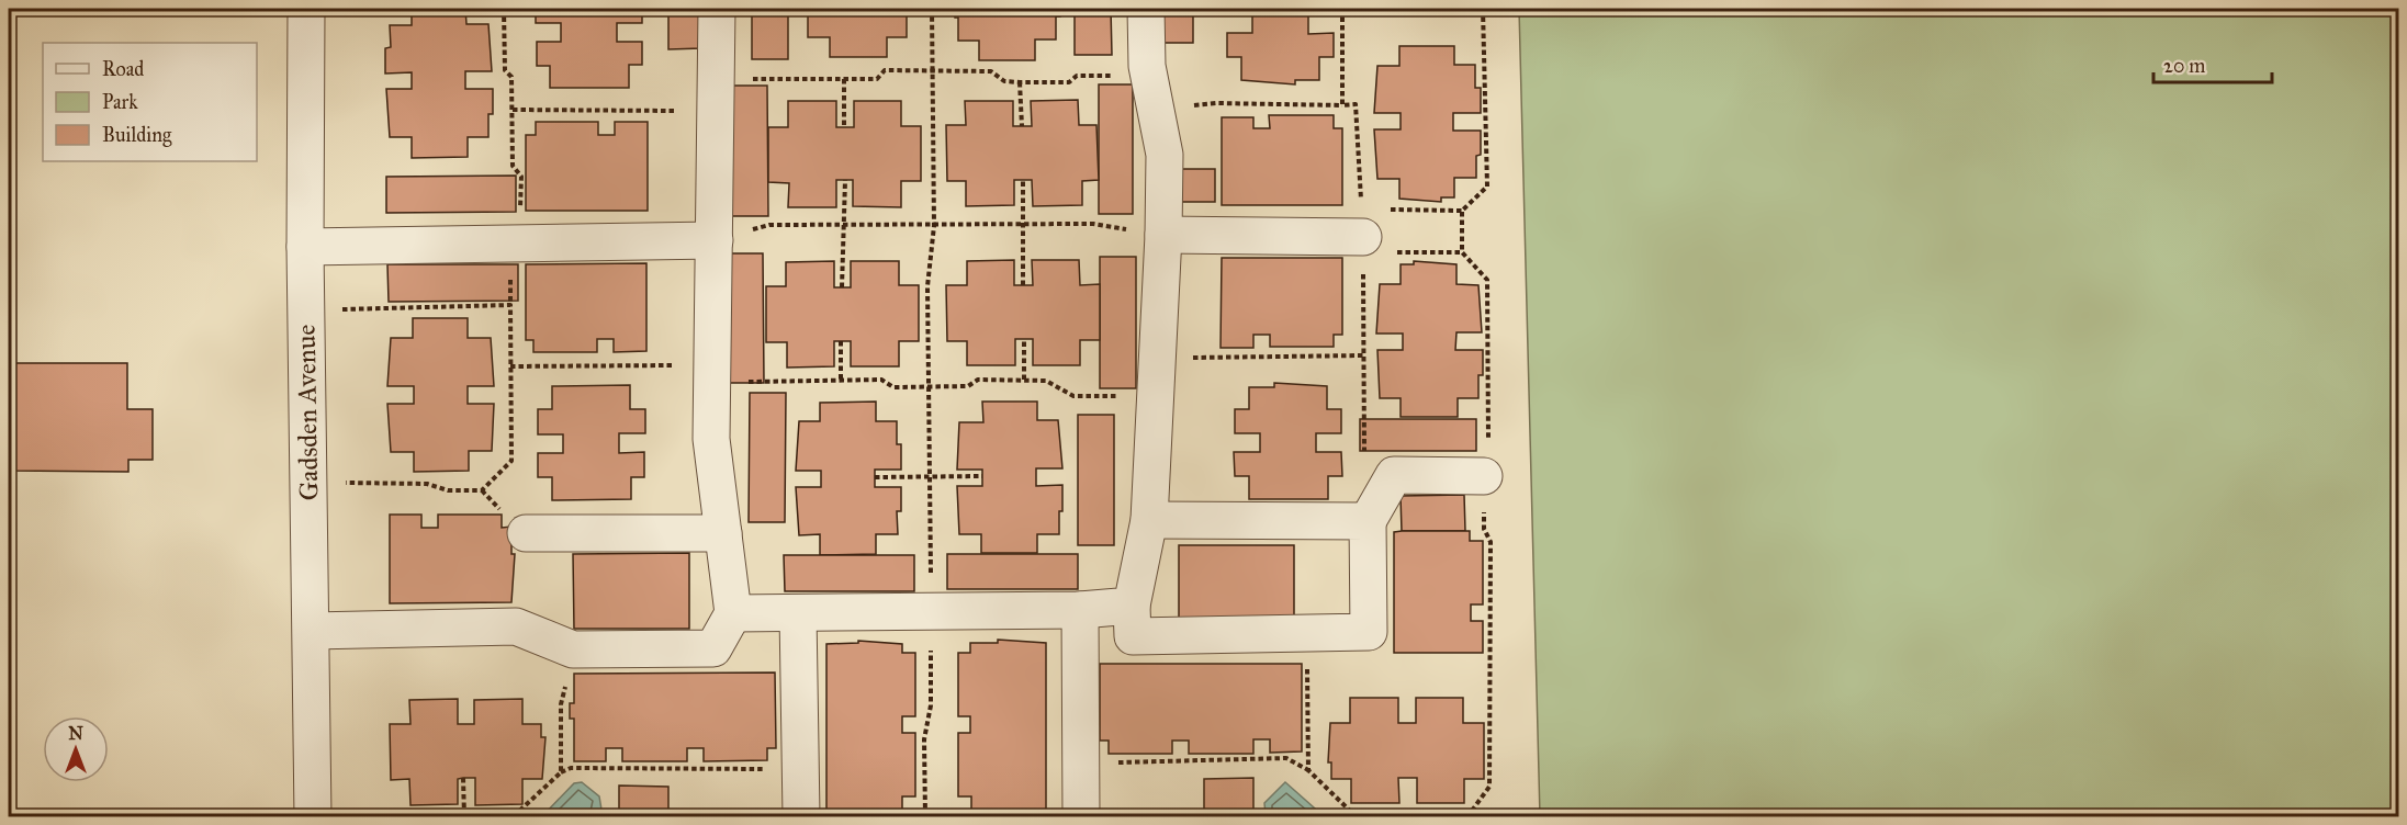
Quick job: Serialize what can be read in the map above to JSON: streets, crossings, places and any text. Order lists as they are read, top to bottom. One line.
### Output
{"streets":{"street":["Gadsden Avenue"]},"legend":["Road","Park","Building"],"scale_bar":"20 m","north":"top"}
